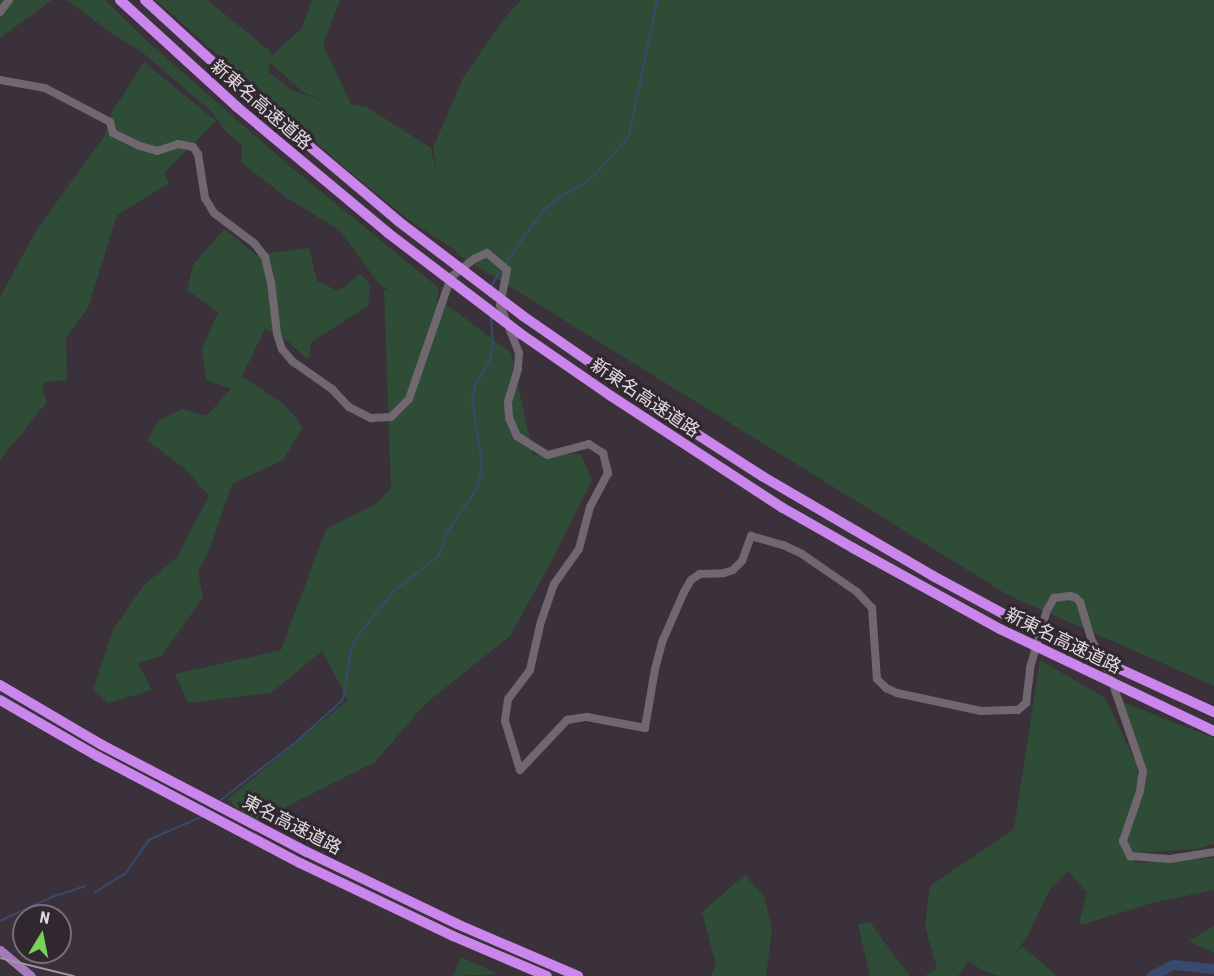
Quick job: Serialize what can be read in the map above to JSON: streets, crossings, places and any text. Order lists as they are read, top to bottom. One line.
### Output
{"streets":{"highway":["新東名高速道路","東名高速道路"]},"north":"top"}
